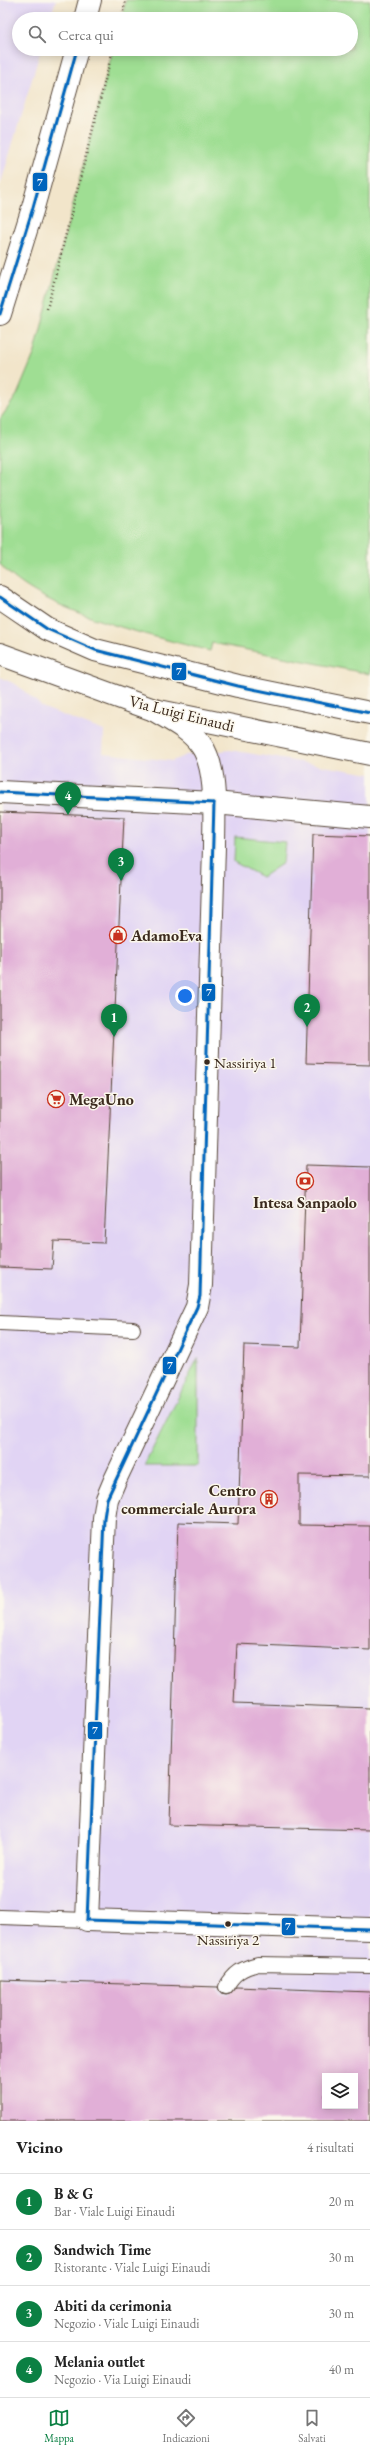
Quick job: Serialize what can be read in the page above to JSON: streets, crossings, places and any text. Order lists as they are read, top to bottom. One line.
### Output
{"streets":{"street":["Via Luigi Einaudi"]},"places":{"shop":["AdamoEva"],"other":["Nassiriya 1","Nassiriya 2"],"supermarket":["MegaUno"],"bank":["Intesa Sanpaolo"],"building":["Centro commerciale Aurora"]},"lines":["transit line 7"],"page":{"search":"Cerca qui","pins":["4","3","2","1"],"heading":["Vicino","4 risultati"],"list":[{"mark":"1","name":"B & G","note":"Bar · Viale Luigi Einaudi","value":"20 m"},{"mark":"2","name":"Sandwich Time","note":"Ristorante · Viale Luigi Einaudi","value":"30 m"},{"mark":"3","name":"Abiti da cerimonia","note":"Negozio · Viale Luigi Einaudi","value":"30 m"},{"mark":"4","name":"Melania outlet","note":"Negozio · Via Luigi Einaudi","value":"40 m"}],"nav":["Mappa","Indicazioni","Salvati"]}}
